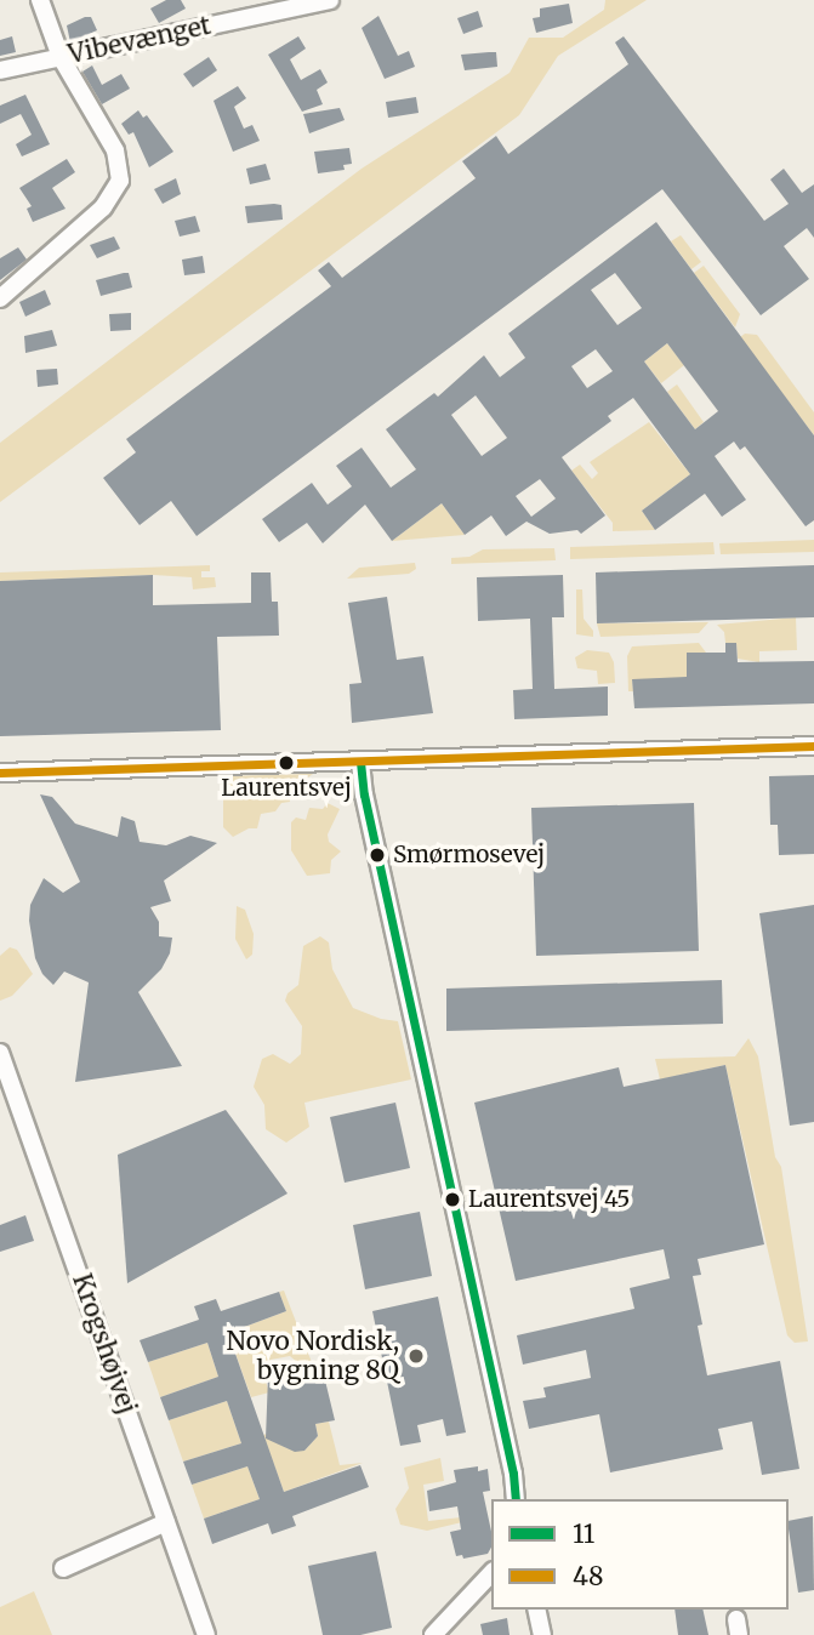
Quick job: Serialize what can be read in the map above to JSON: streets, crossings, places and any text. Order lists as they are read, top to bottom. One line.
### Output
{"streets":{"street":["Vibevænget","Krogshøjvej"]},"places":["Laurentsvej","Smørmosevej","Laurentsvej 45","Novo Nordisk, bygning 8Q"],"lines":["transit line 48","transit line 11"],"legend":["11","48"]}
